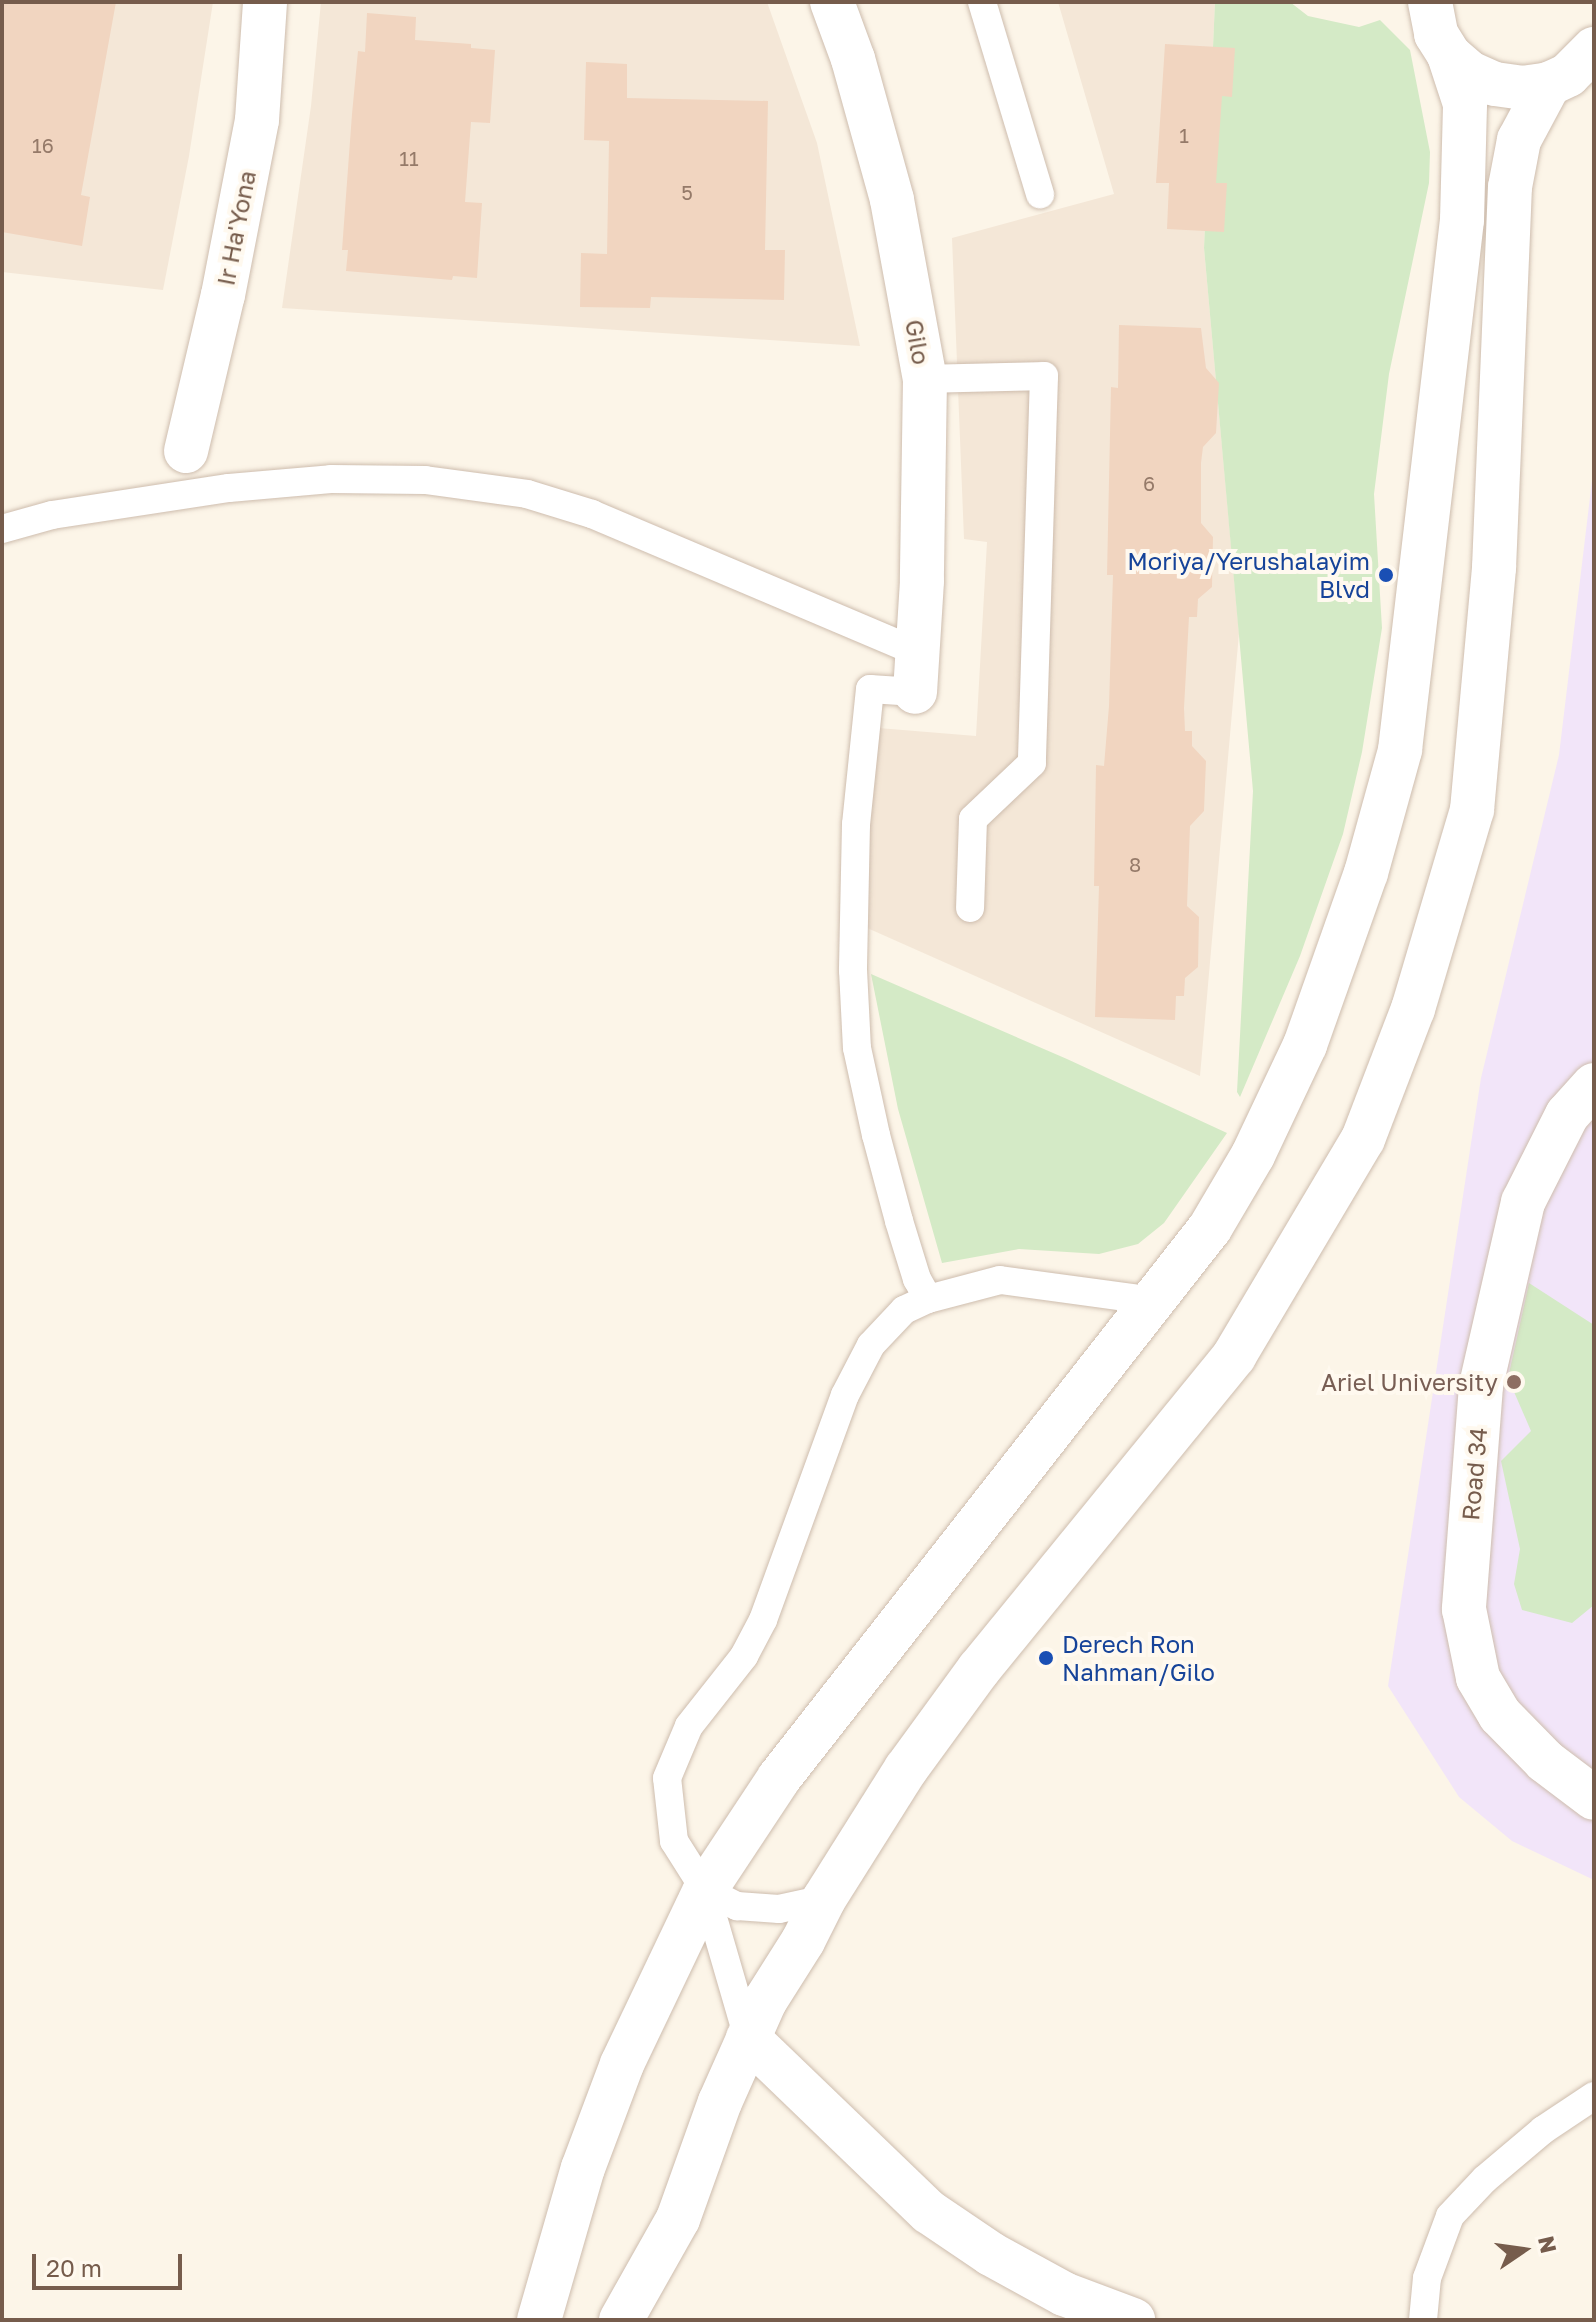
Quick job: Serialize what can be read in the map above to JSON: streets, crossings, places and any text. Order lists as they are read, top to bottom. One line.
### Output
{"streets":{"main road":["Ir Ha'Yona","Gilo","Road 34"]},"places":["Moriya/Yerushalayim Blvd","Ariel University","Derech Ron Nahman/Gilo"],"house_numbers":["1","16","11","5","6","8"],"scale_bar":"20 m","north":"right"}
